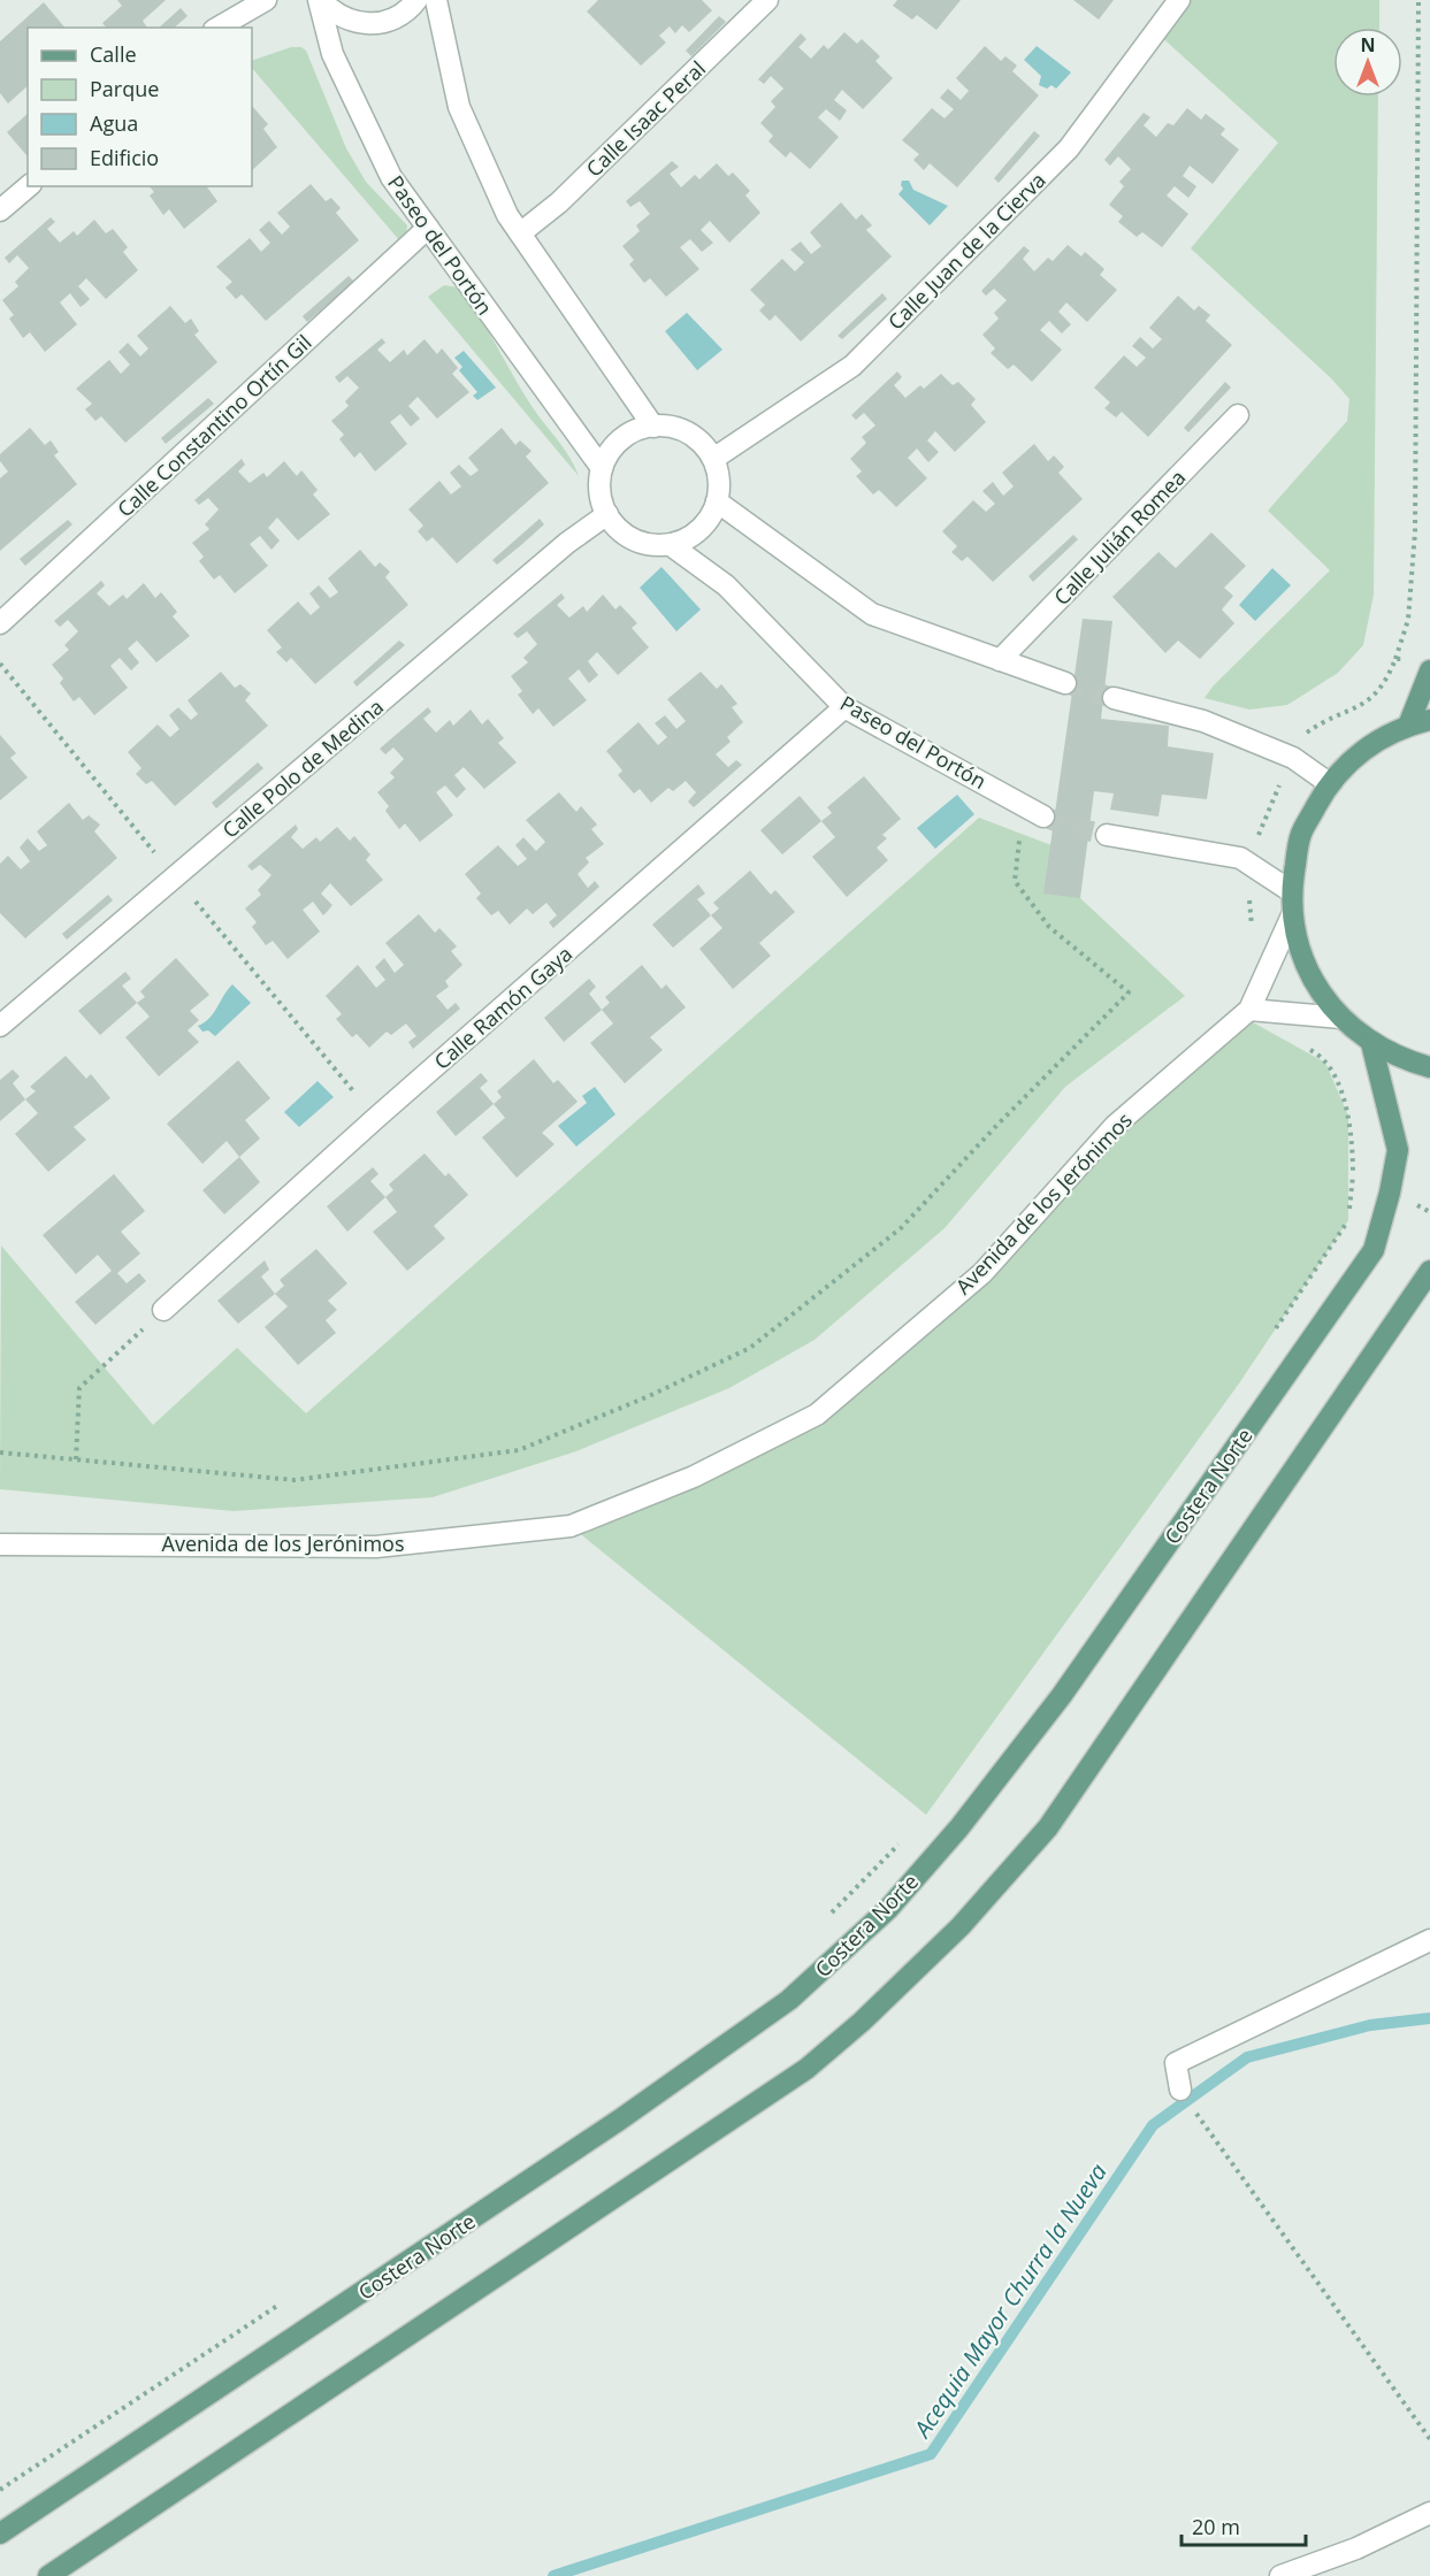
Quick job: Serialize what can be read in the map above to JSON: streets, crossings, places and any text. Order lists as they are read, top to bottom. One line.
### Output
{"streets":{"main road":["Costera Norte"],"street":["Calle Isaac Peral","Paseo del Portón","Calle Juan de la Cierva","Calle Constantino Ortín Gil","Calle Julián Romea","Calle Polo de Medina","Calle Ramón Gaya","Avenida de los Jerónimos"]},"crossings":[["Paseo del Portón","Calle Juan de la Cierva"],["Paseo del Portón","Calle Constantino Ortín Gil"],["Paseo del Portón","Calle Polo de Medina"],["Paseo del Portón","Calle Ramón Gaya"],["Calle Juan de la Cierva","Calle Polo de Medina"]],"water":["Acequia Mayor Churra la Nueva"],"legend":["Calle","Parque","Agua","Edificio"],"scale_bar":"20 m","north":"top"}
